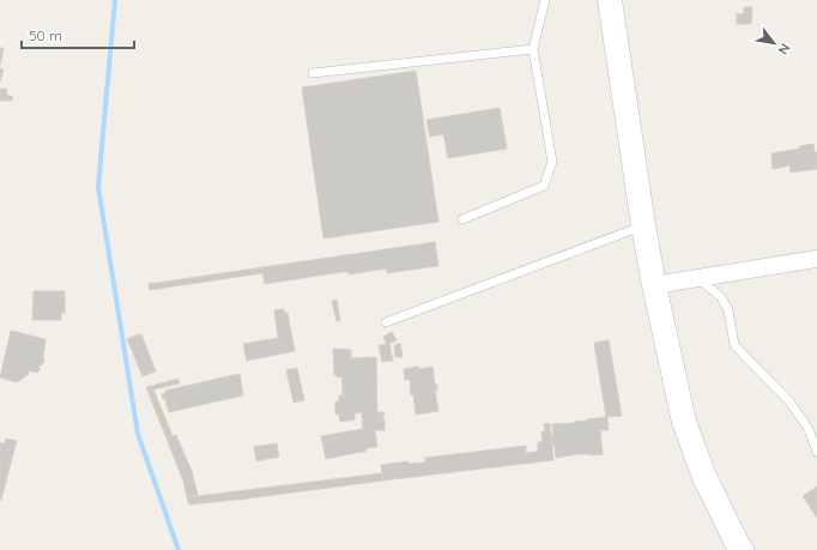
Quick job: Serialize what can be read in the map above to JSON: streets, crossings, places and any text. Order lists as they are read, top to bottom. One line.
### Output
{"scale_bar":"50 m","north":"bottom right"}
